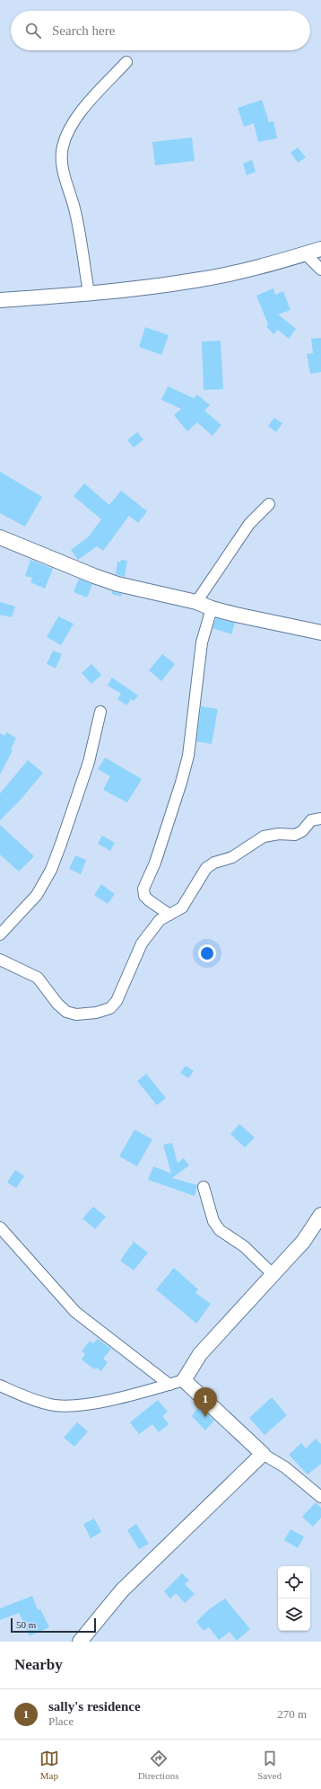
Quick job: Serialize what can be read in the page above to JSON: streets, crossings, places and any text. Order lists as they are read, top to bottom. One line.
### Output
{"scale_bar":"50 m","page":{"search":"Search here","pins":"1","scale":"50 m","heading":"Nearby","list":[{"mark":"1","name":"sally's residence","note":"Place","value":"270 m"}],"nav":["Map","Directions","Saved"]}}
